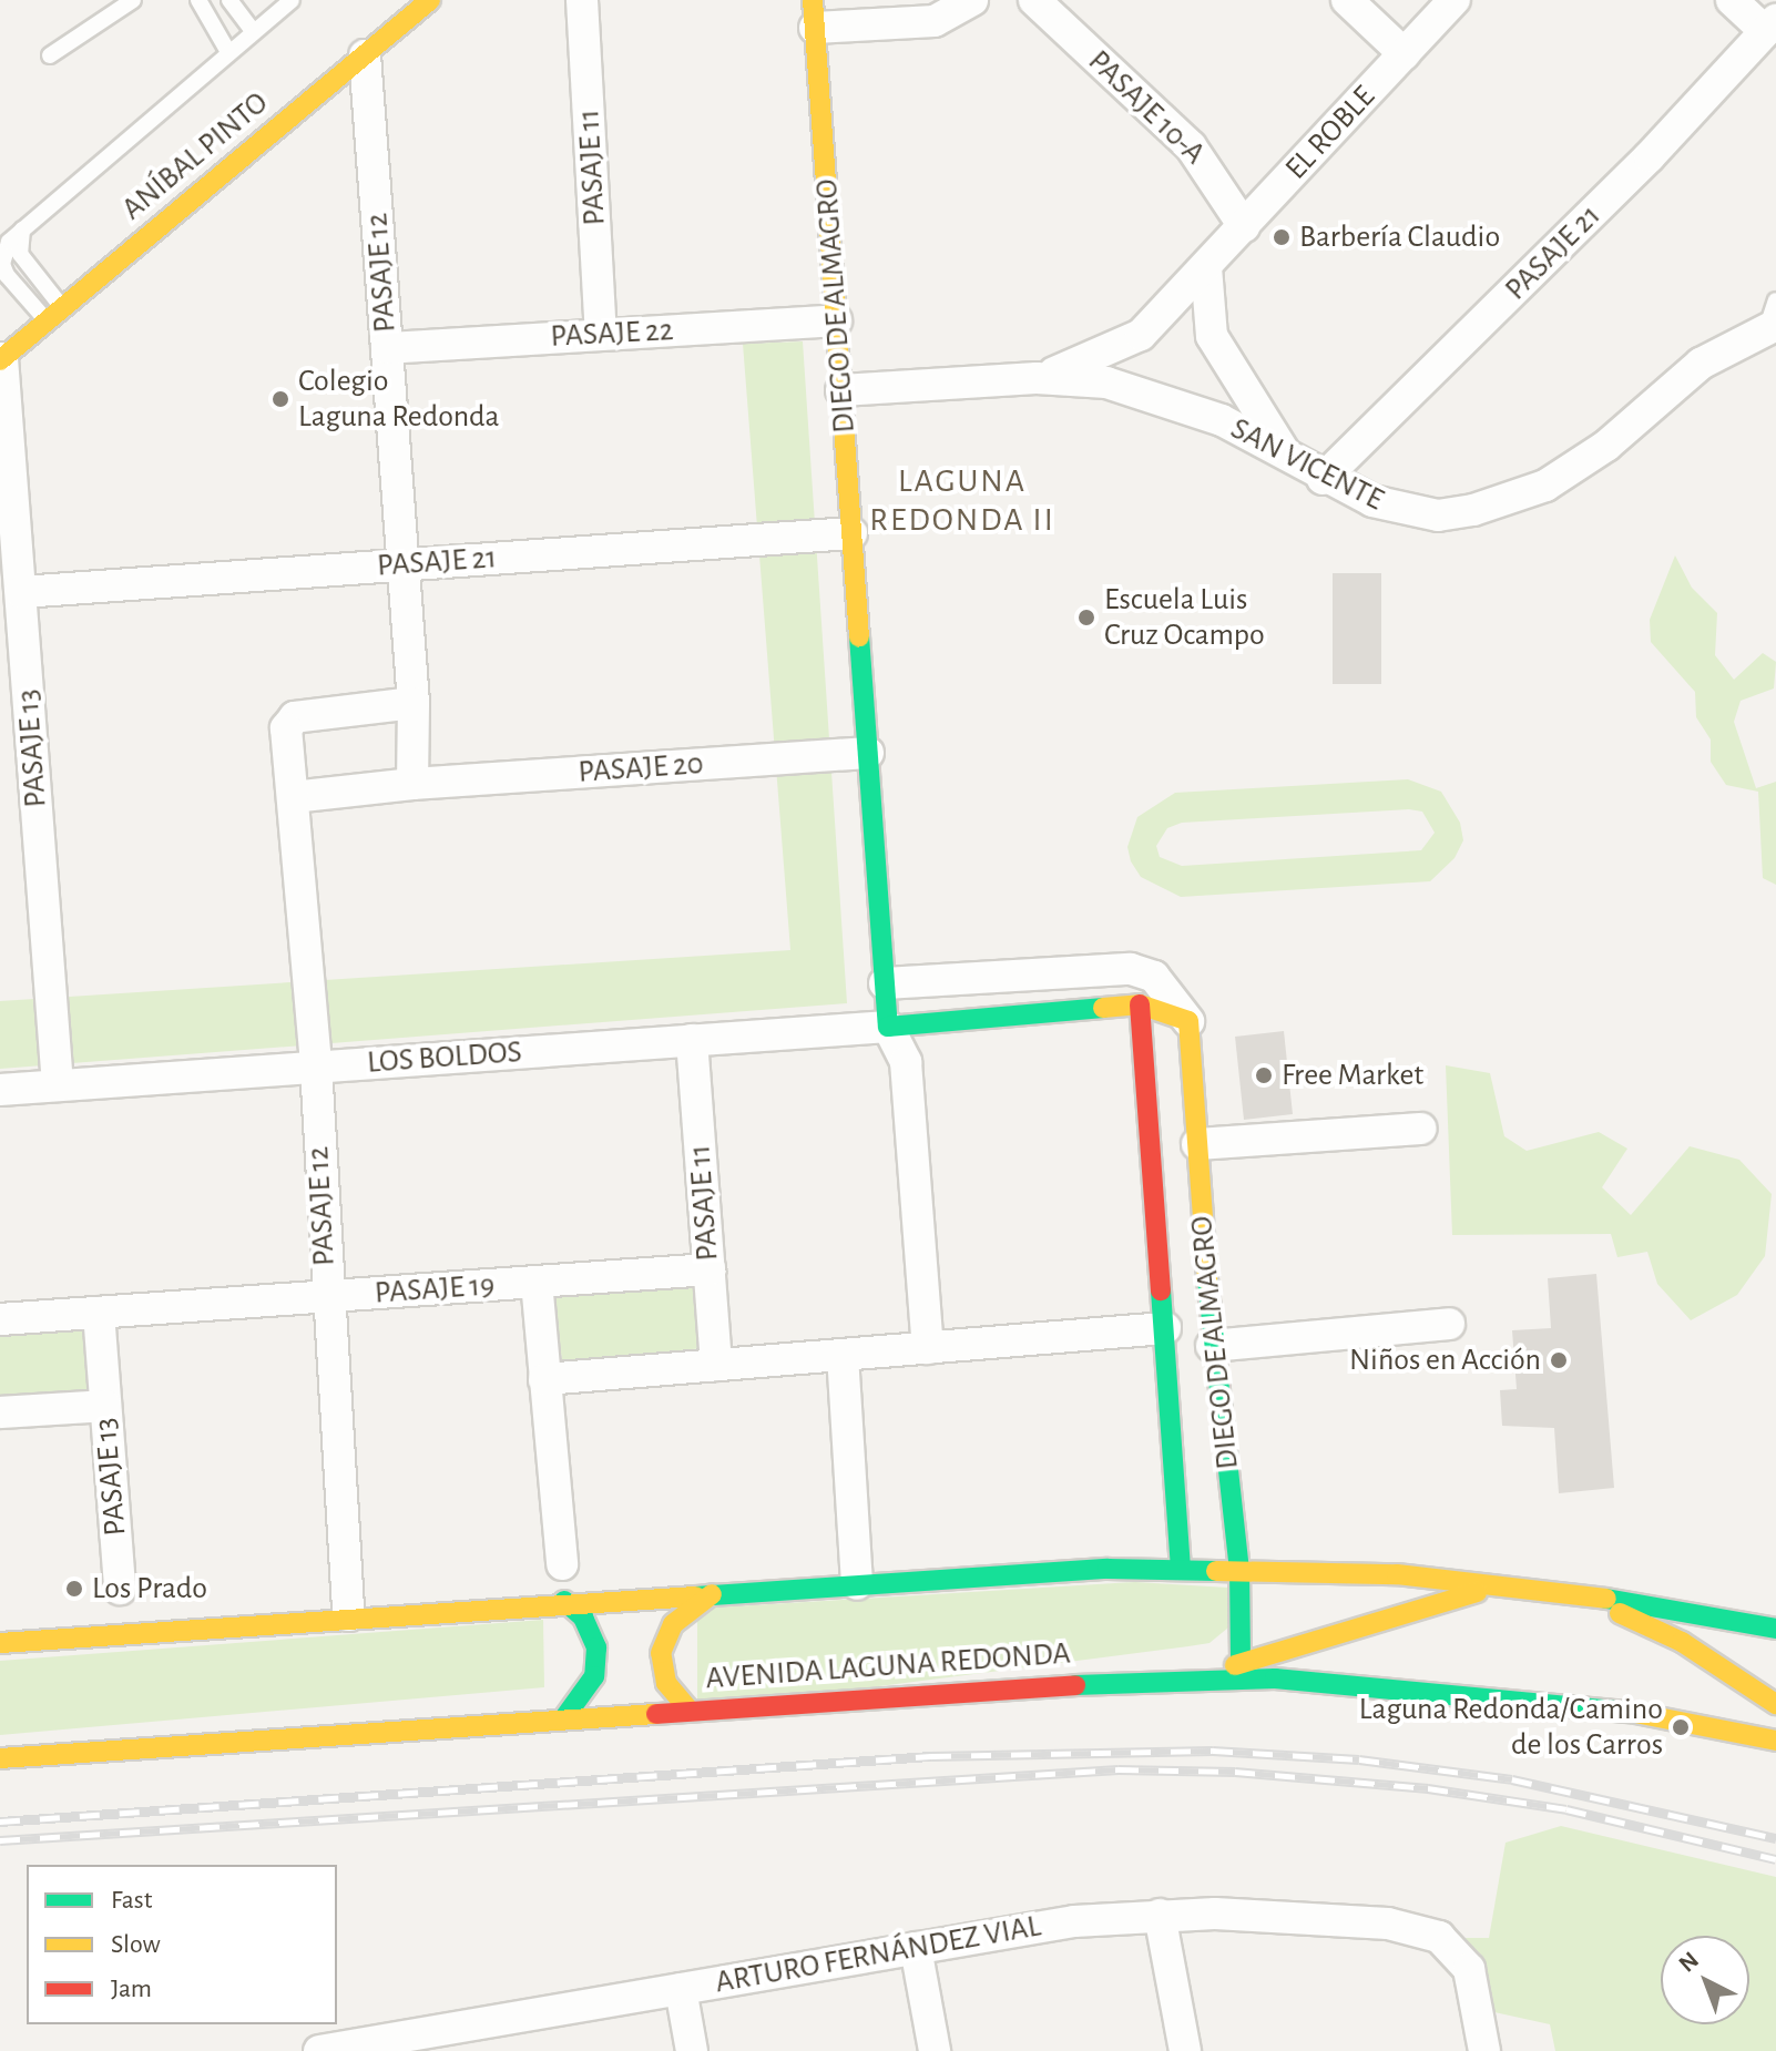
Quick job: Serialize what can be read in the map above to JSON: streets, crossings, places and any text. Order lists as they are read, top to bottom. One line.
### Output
{"streets":{"main road":["ANÍBAL PINTO","DIEGO DE ALMAGRO","AVENIDA LAGUNA REDONDA"],"street":["PASAJE 10-A","EL ROBLE","PASAJE 11","PASAJE 21","PASAJE 12","PASAJE 22","SAN VICENTE","PASAJE 13","PASAJE 20","LOS BOLDOS","PASAJE 19","ARTURO FERNÁNDEZ VIAL"]},"crossings":[["PASAJE 10-A","EL ROBLE"],["EL ROBLE","SAN VICENTE"],["ANÍBAL PINTO","PASAJE 12"],["ANÍBAL PINTO","PASAJE 13"],["PASAJE 11","PASAJE 22"],["PASAJE 11","LOS BOLDOS"],["PASAJE 11","PASAJE 19"],["PASAJE 21","PASAJE 12"],["PASAJE 21","DIEGO DE ALMAGRO"],["PASAJE 21","SAN VICENTE"],["PASAJE 21","PASAJE 13"],["PASAJE 12","PASAJE 22"],["PASAJE 12","PASAJE 20"],["PASAJE 12","LOS BOLDOS"],["PASAJE 12","PASAJE 19"],["DIEGO DE ALMAGRO","PASAJE 22"],["DIEGO DE ALMAGRO","SAN VICENTE"],["DIEGO DE ALMAGRO","PASAJE 20"],["DIEGO DE ALMAGRO","LOS BOLDOS"],["PASAJE 13","LOS BOLDOS"],["PASAJE 13","PASAJE 19"]],"districts":["LAGUNA REDONDA II"],"places":["Barbería Claudio","Colegio Laguna Redonda","Escuela Luis Cruz Ocampo","Free Market","Niños en Acción","Los Prado","Laguna Redonda/Camino de los Carros"],"legend":["Fast","Slow","Jam"],"north":"top left"}
